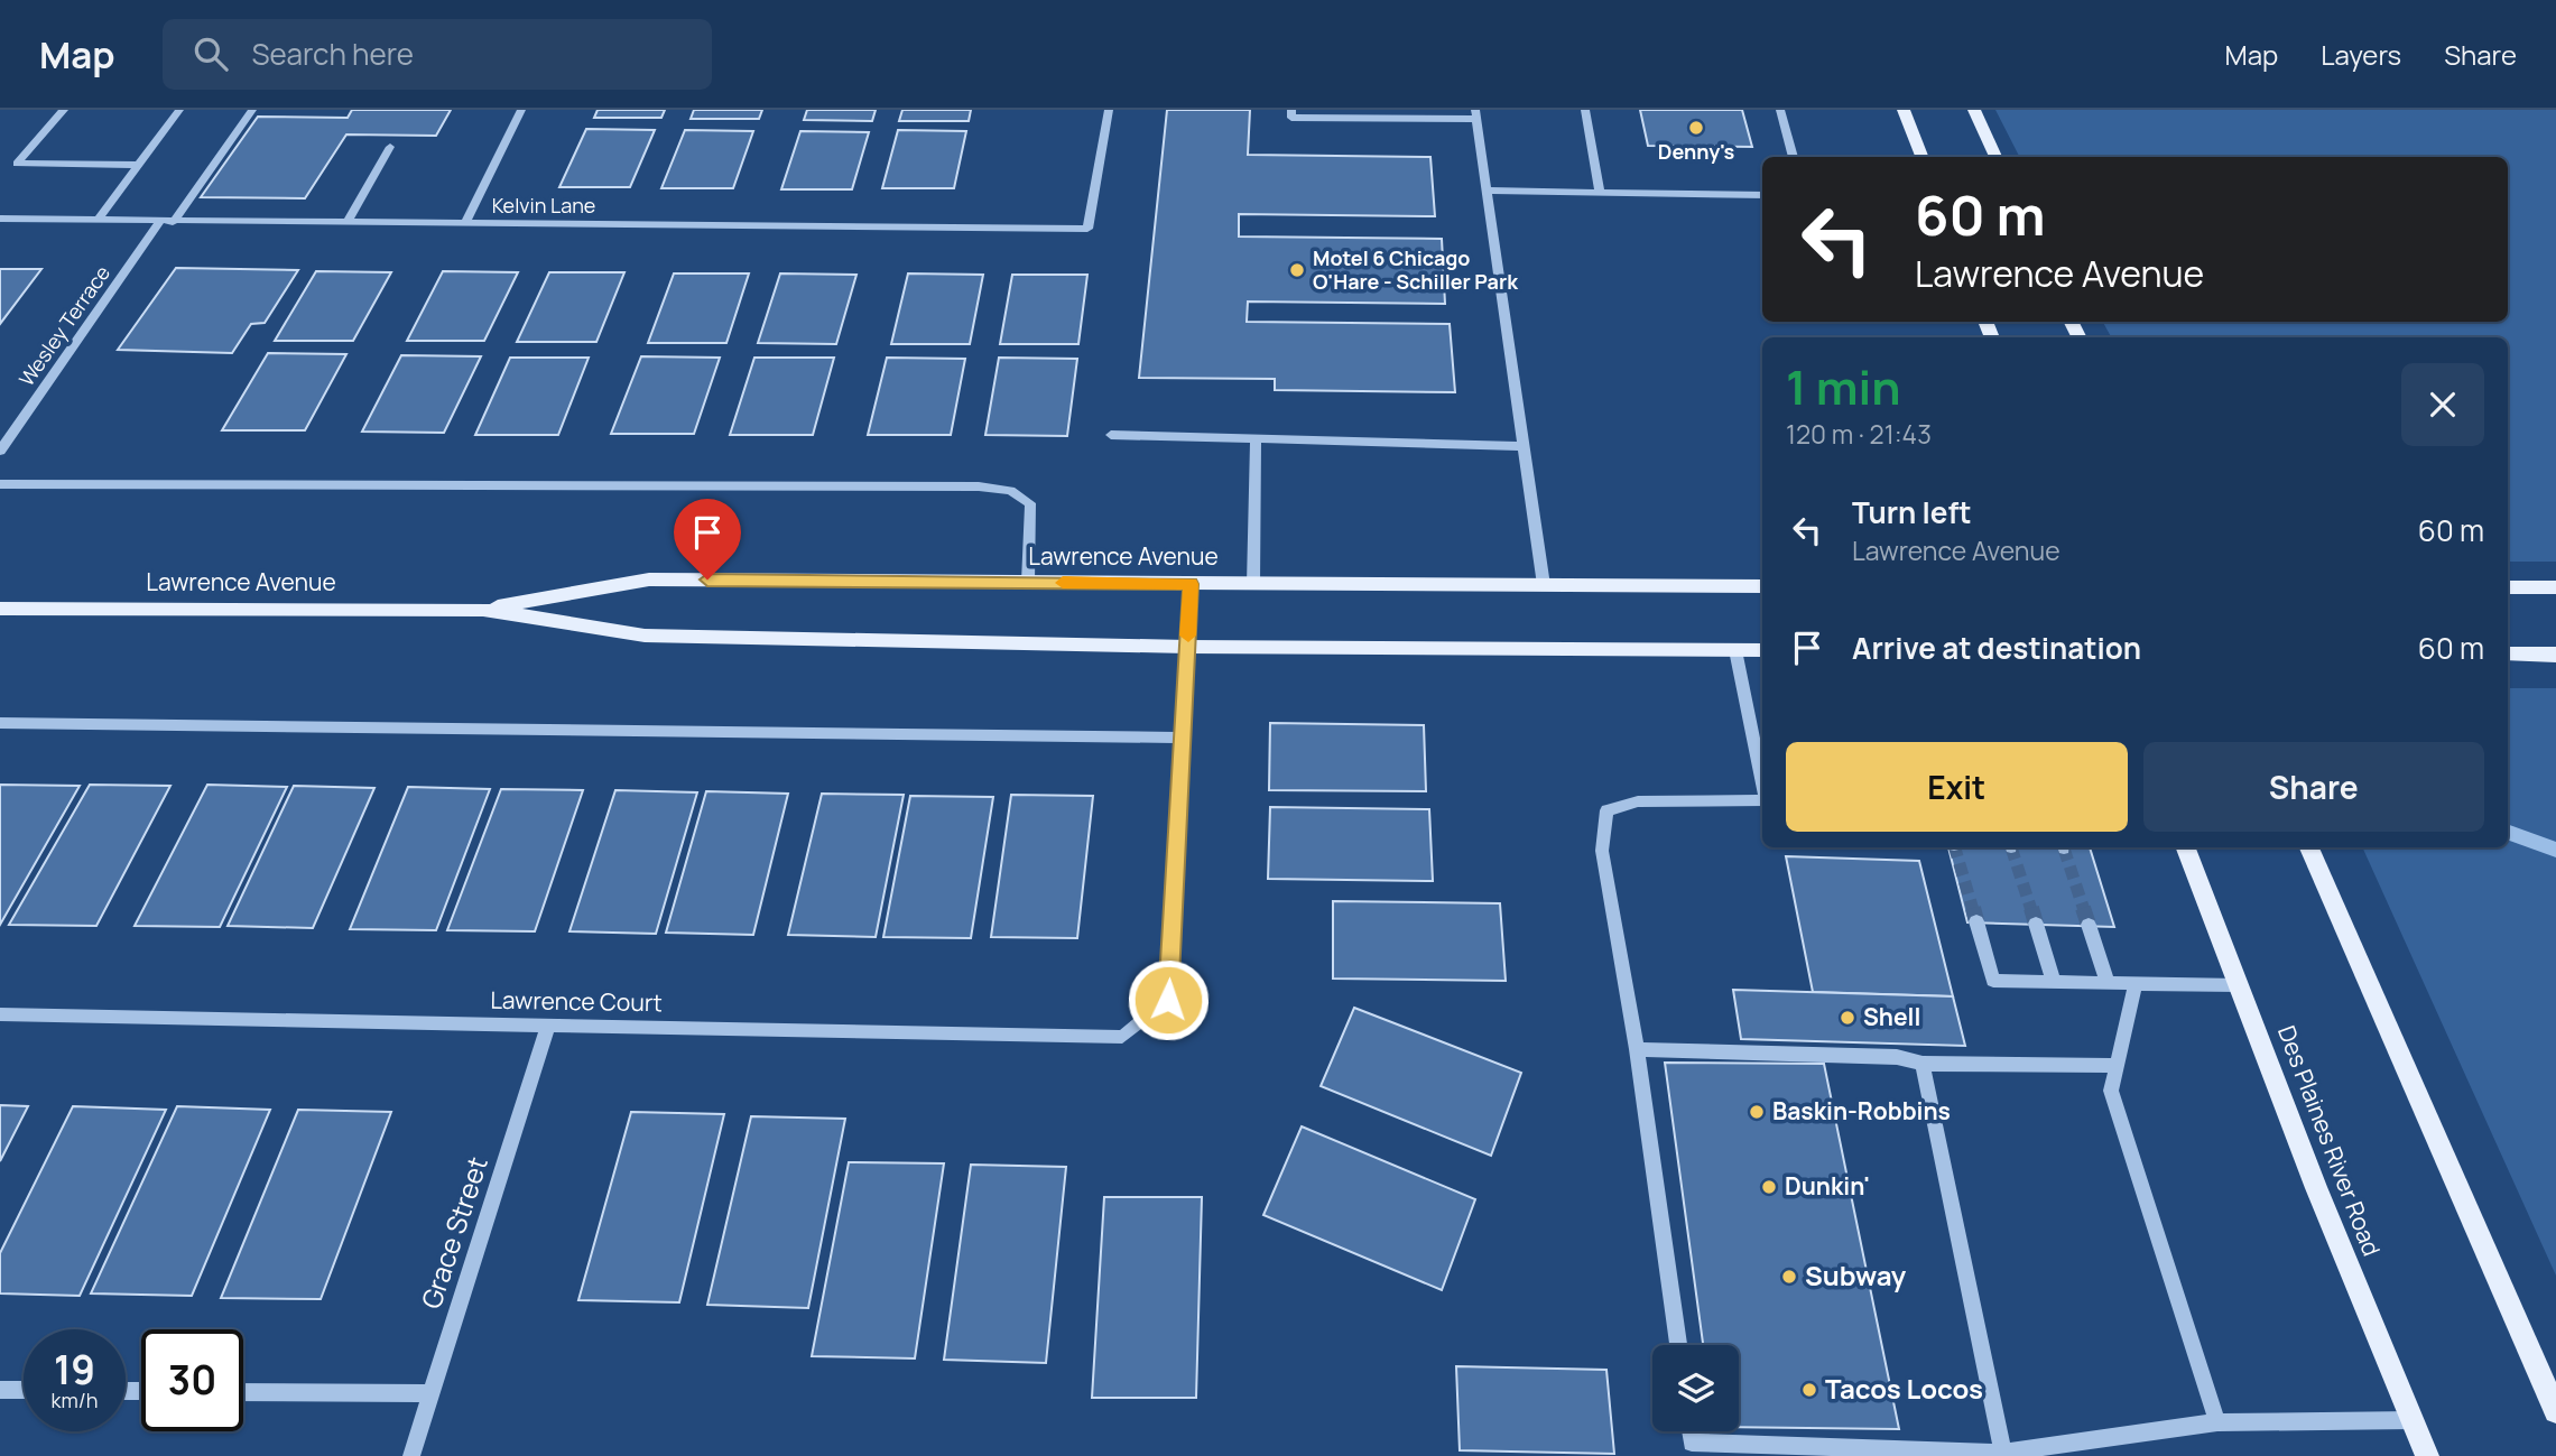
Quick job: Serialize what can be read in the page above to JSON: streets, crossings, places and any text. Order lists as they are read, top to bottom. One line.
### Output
{"streets":{"main road":["Lawrence Avenue","Des Plaines River Road"],"street":["Kelvin Lane","Wesley Terrace","Lawrence Court","Grace Street"]},"crossings":[["Kelvin Lane","Wesley Terrace"],["Lawrence Avenue","Lawrence Court"],["Lawrence Court","Grace Street"]],"places":["Denny's","Motel 6 Chicago O'Hare - Schiller Park","Shell","Baskin-Robbins","Dunkin'","Subway","Tacos Locos"],"page":{"header":"Map","search":"Search here","nav":["Map","Layers","Share"],"turn":["60 m","Lawrence Avenue"],"heading":["1 min","120 m · 21:43"],"list":[{"name":"Turn left","note":"Lawrence Avenue","value":"60 m"},{"name":"Arrive at destination","value":"60 m"}],"buttons":["Exit","Share"],"speed":"19 km/h","limit":"30"}}
